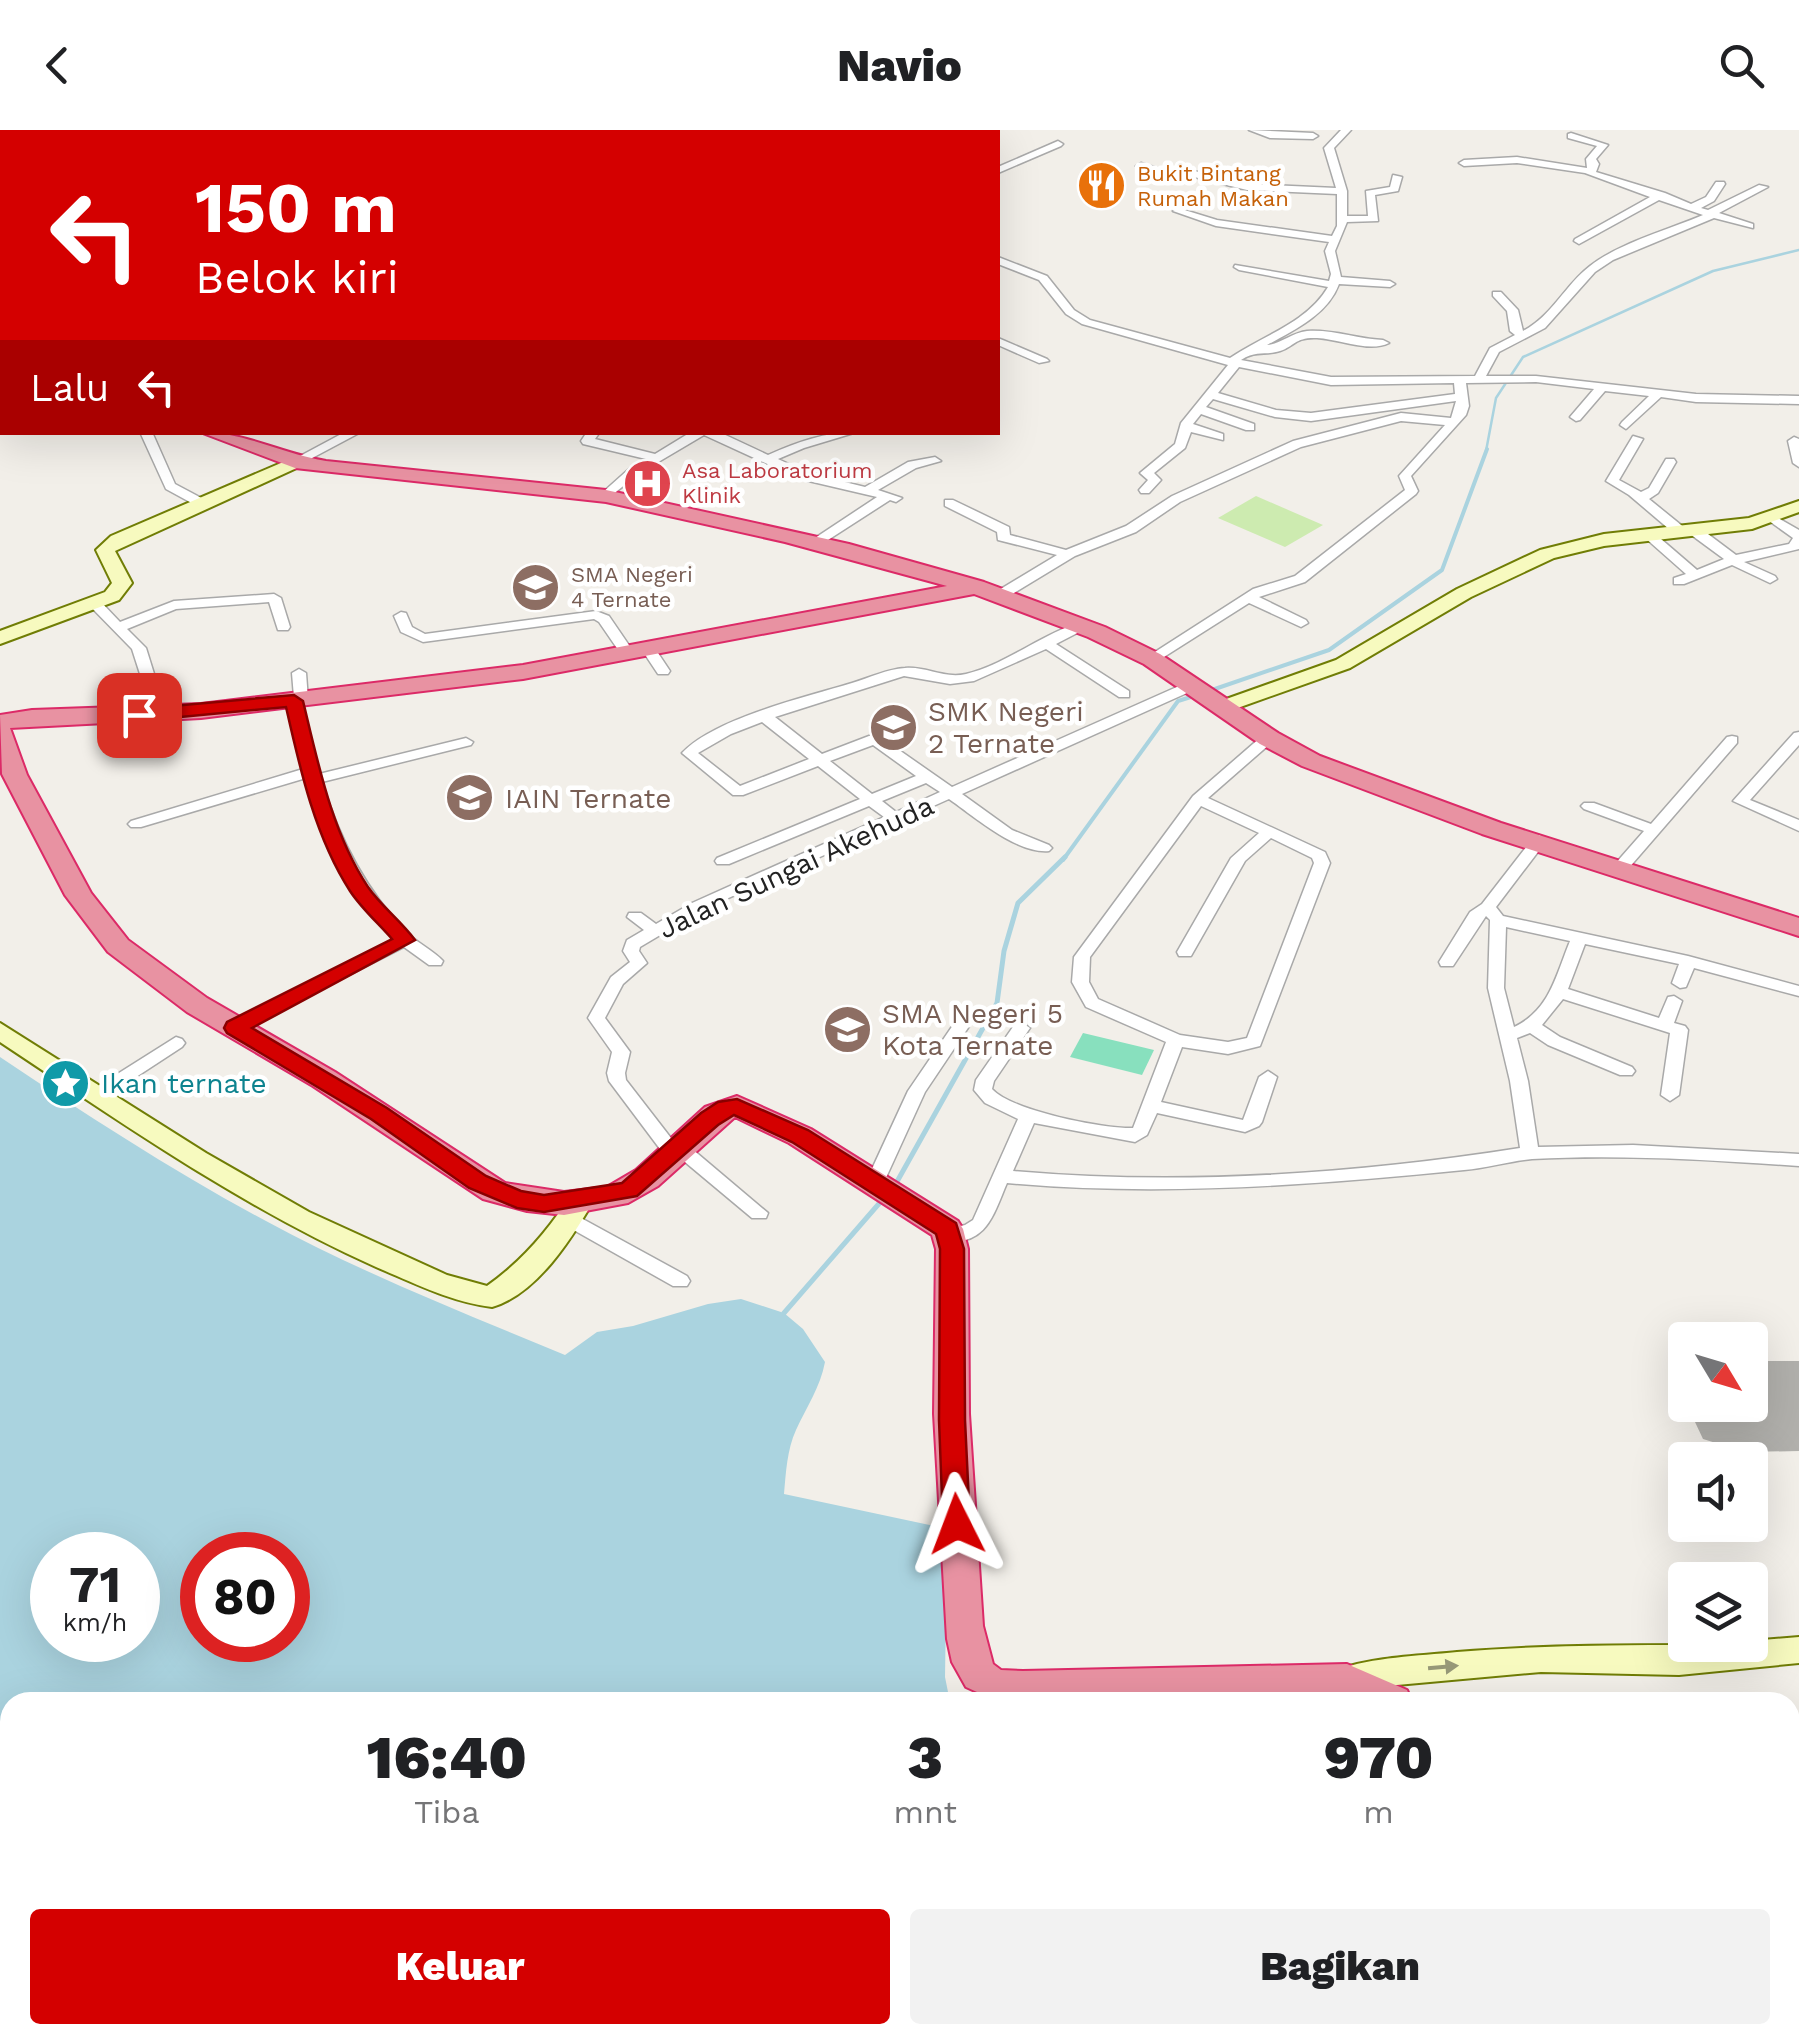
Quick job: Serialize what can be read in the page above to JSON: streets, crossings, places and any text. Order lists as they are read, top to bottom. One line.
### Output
{"streets":{"street":["Jalan Sungai Akehuda"]},"places":{"restaurant":["Bukit Bintang Rumah Makan"],"hospital":["Asa Laboratorium Klinik"],"school or university":["SMA Negeri 4 Ternate","SMK Negeri 2 Ternate","IAIN Ternate","SMA Negeri 5 Kota Ternate"],"place":["Ikan ternate"]},"north":"bottom right","page":{"header":"Navio","turn":["150 m","Belok kiri"],"then":"Lalu","speed":"71 km/h","limit":"80","eta":["16:40","Tiba","3","mnt","970","m"],"buttons":["Keluar","Bagikan"]}}
